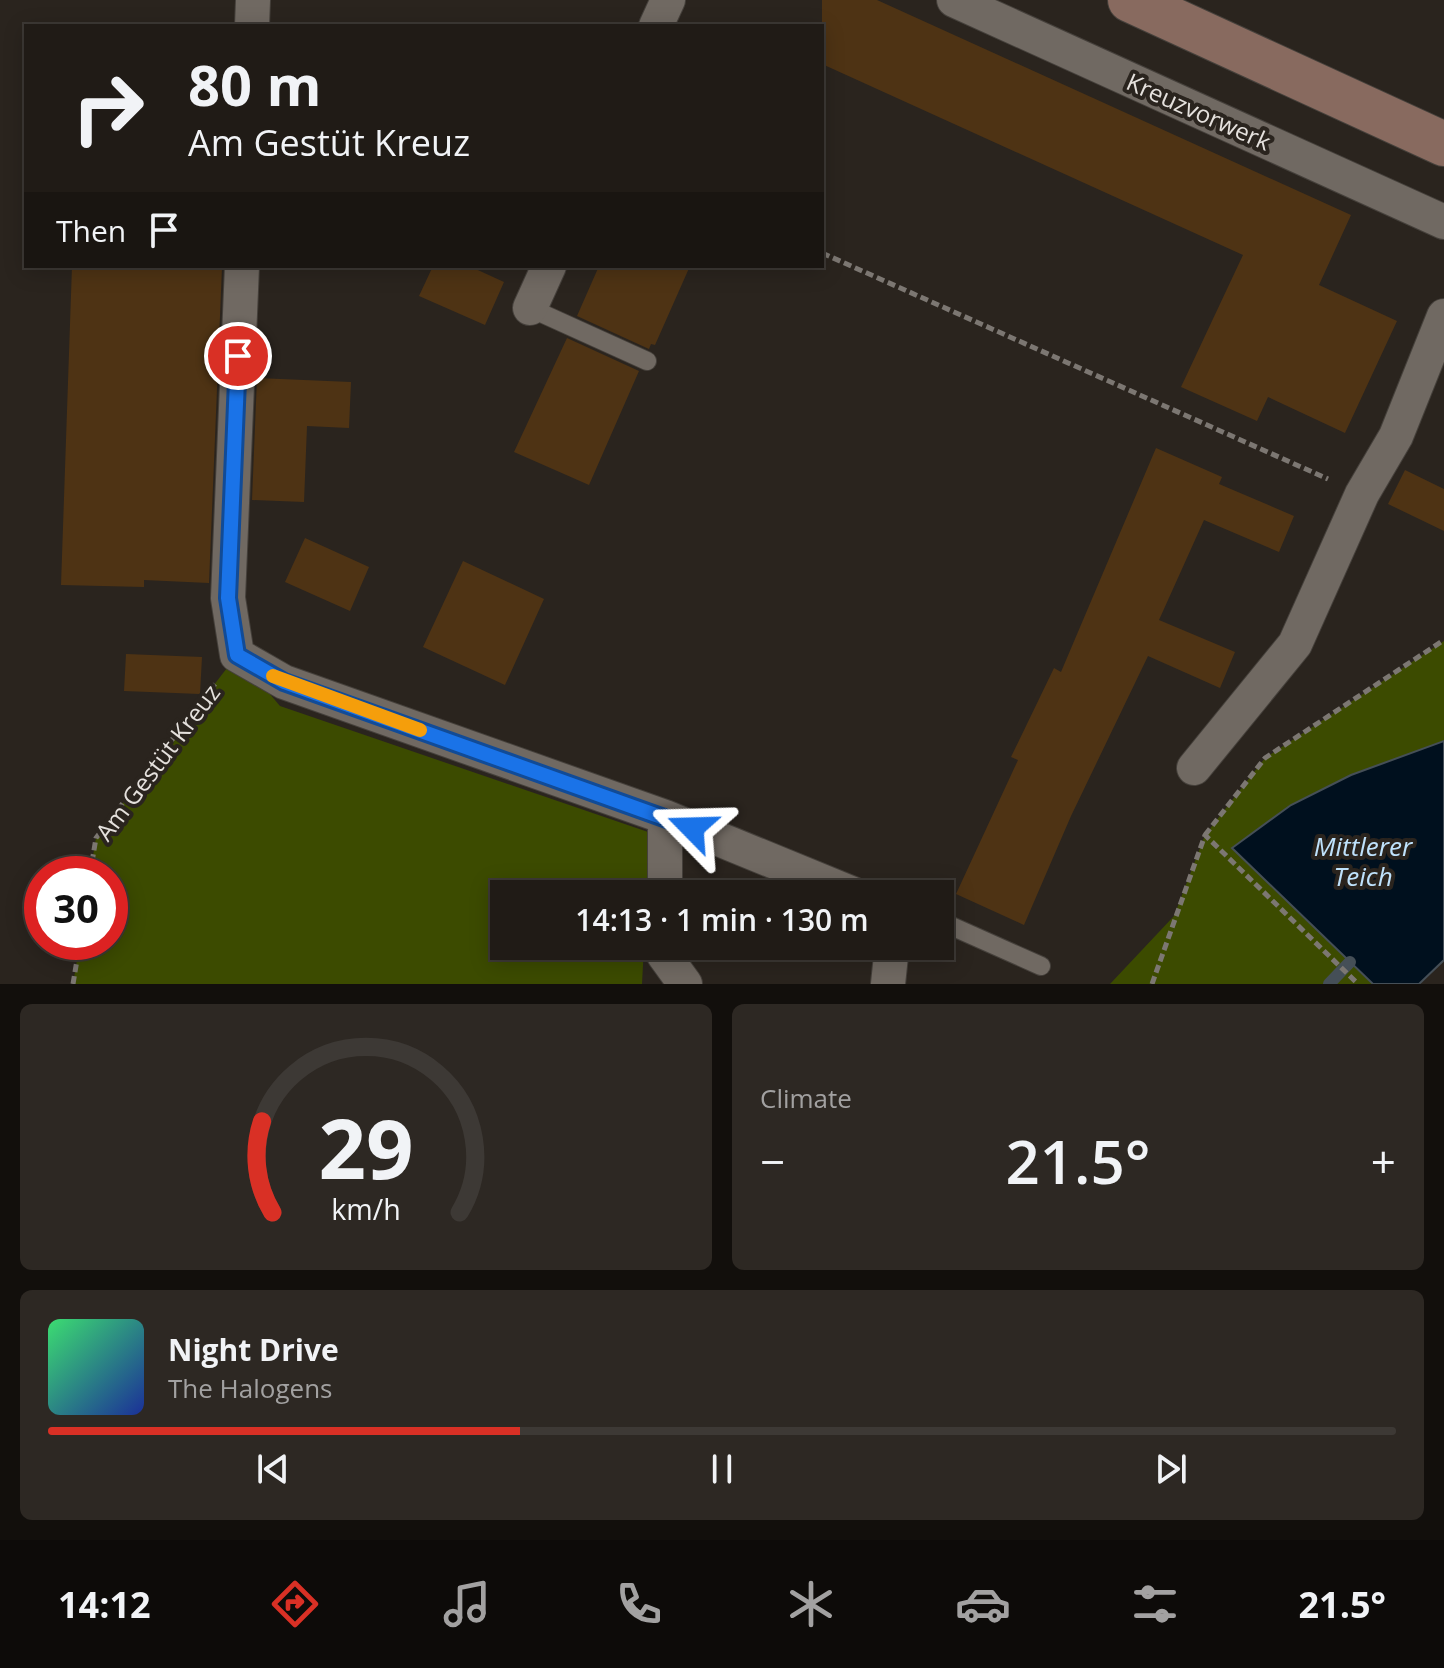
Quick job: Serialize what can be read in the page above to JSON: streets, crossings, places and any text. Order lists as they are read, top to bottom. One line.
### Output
{"streets":{"street":["Kreuzvorwerk"],"path":["Am Gestüt Kreuz"]},"water":["Mittlerer Teich"],"page":{"turn":["80 m","Am Gestüt Kreuz"],"then":"Then","limit":"30","trip":"14:13 · 1 min · 130 m","tile":"Climate","heat":["−","21.5°","+"],"song":["Night Drive","The Halogens"],"tabs":["14:12","21.5°"],"gauge":["29","km/h"]}}
